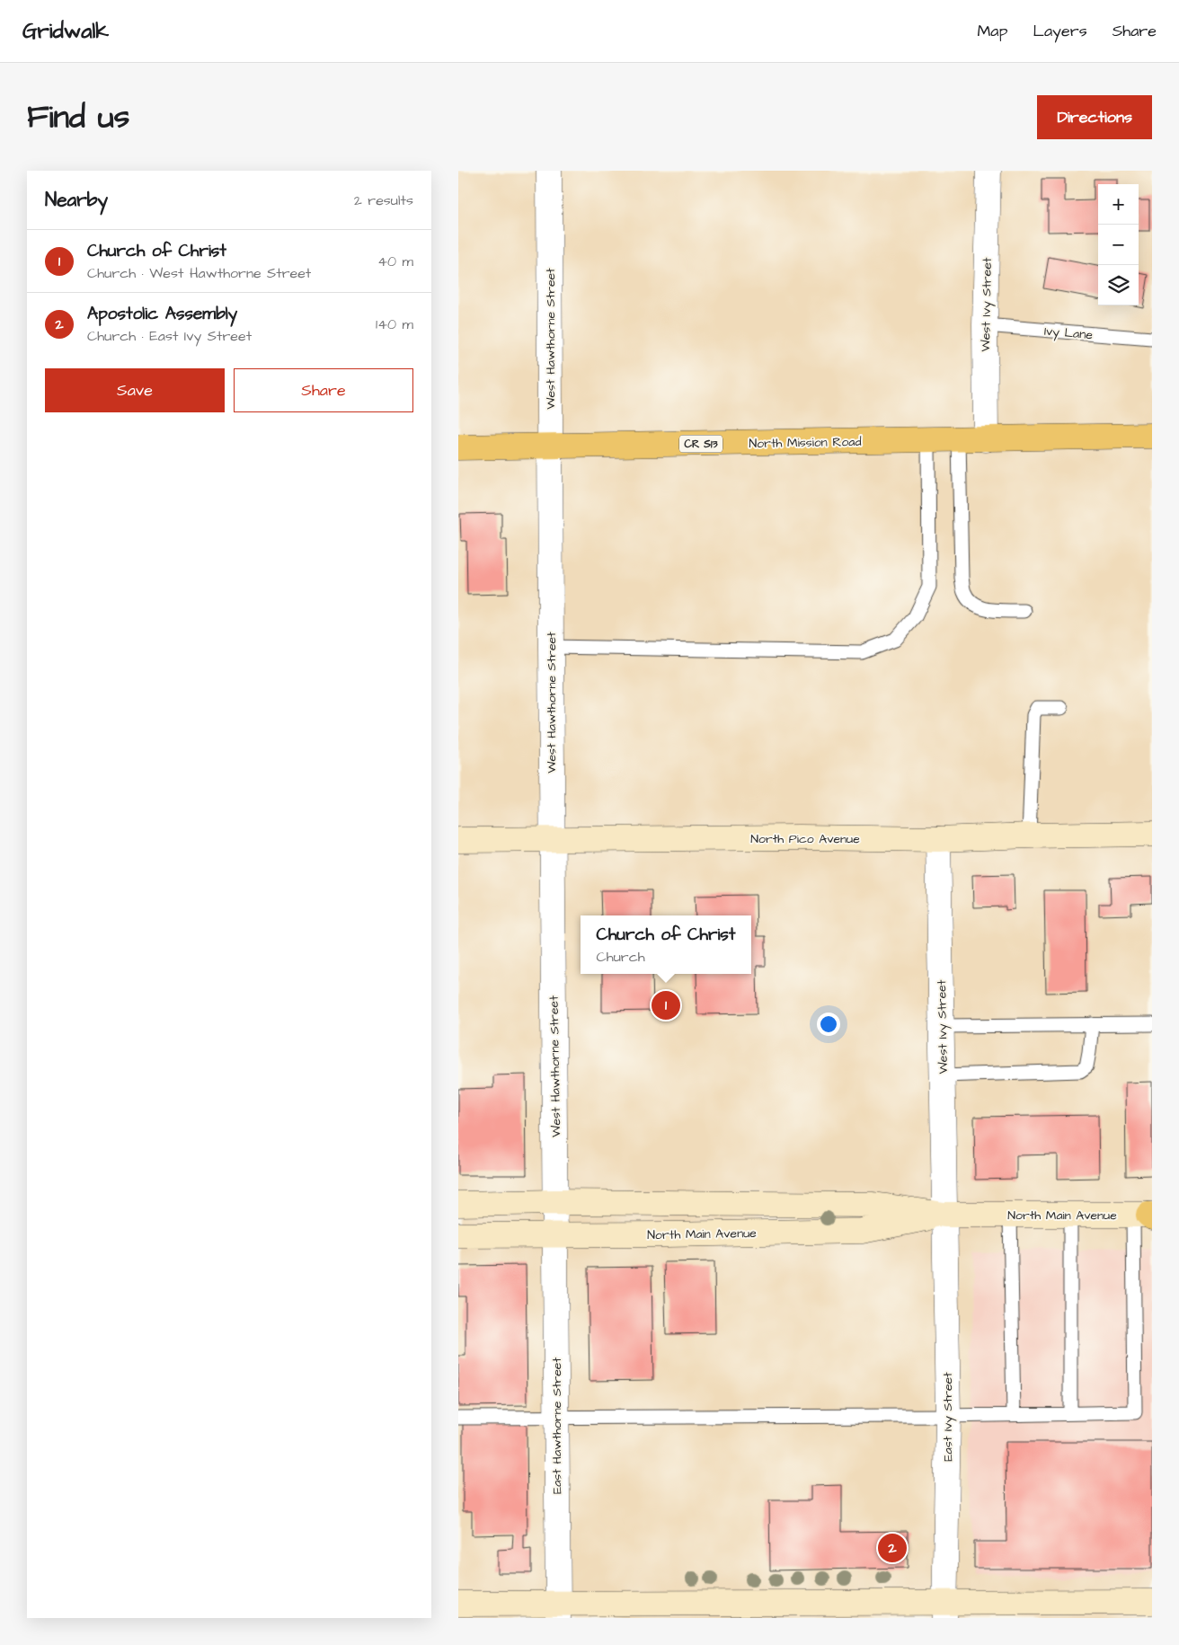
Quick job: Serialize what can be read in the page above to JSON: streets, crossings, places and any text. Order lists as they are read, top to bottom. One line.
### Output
{"streets":{"main road":["North Mission Road","CR S13"],"street":["West Ivy Street","West Hawthorne Street","North Pico Avenue","North Main Avenue","East Ivy Street","East Hawthorne Street"],"lane":["Ivy Lane"]},"crossings":[["West Ivy Street","Ivy Lane"],["West Ivy Street","North Mission Road"],["West Ivy Street","North Pico Avenue"],["West Ivy Street","North Main Avenue"],["West Ivy Street","East Ivy Street"],["West Hawthorne Street","North Mission Road"],["West Hawthorne Street","North Pico Avenue"],["West Hawthorne Street","North Main Avenue"],["West Hawthorne Street","East Hawthorne Street"],["North Main Avenue","East Ivy Street"],["North Main Avenue","East Hawthorne Street"]],"page":{"header":"Gridwalk","nav":["Map","Layers","Share"],"title":"Find us","buttons":["Directions",["Save","Share"]],"heading":["Nearby","2 results"],"map_buttons":["+","−"],"list":[{"mark":"1","name":"Church of Christ","note":"Church · West Hawthorne Street","value":"40 m"},{"mark":"2","name":"Apostolic Assembly","note":"Church · East Ivy Street","value":"140 m"}],"popup":["Church of Christ","Church"],"pins":["1","2"]}}
